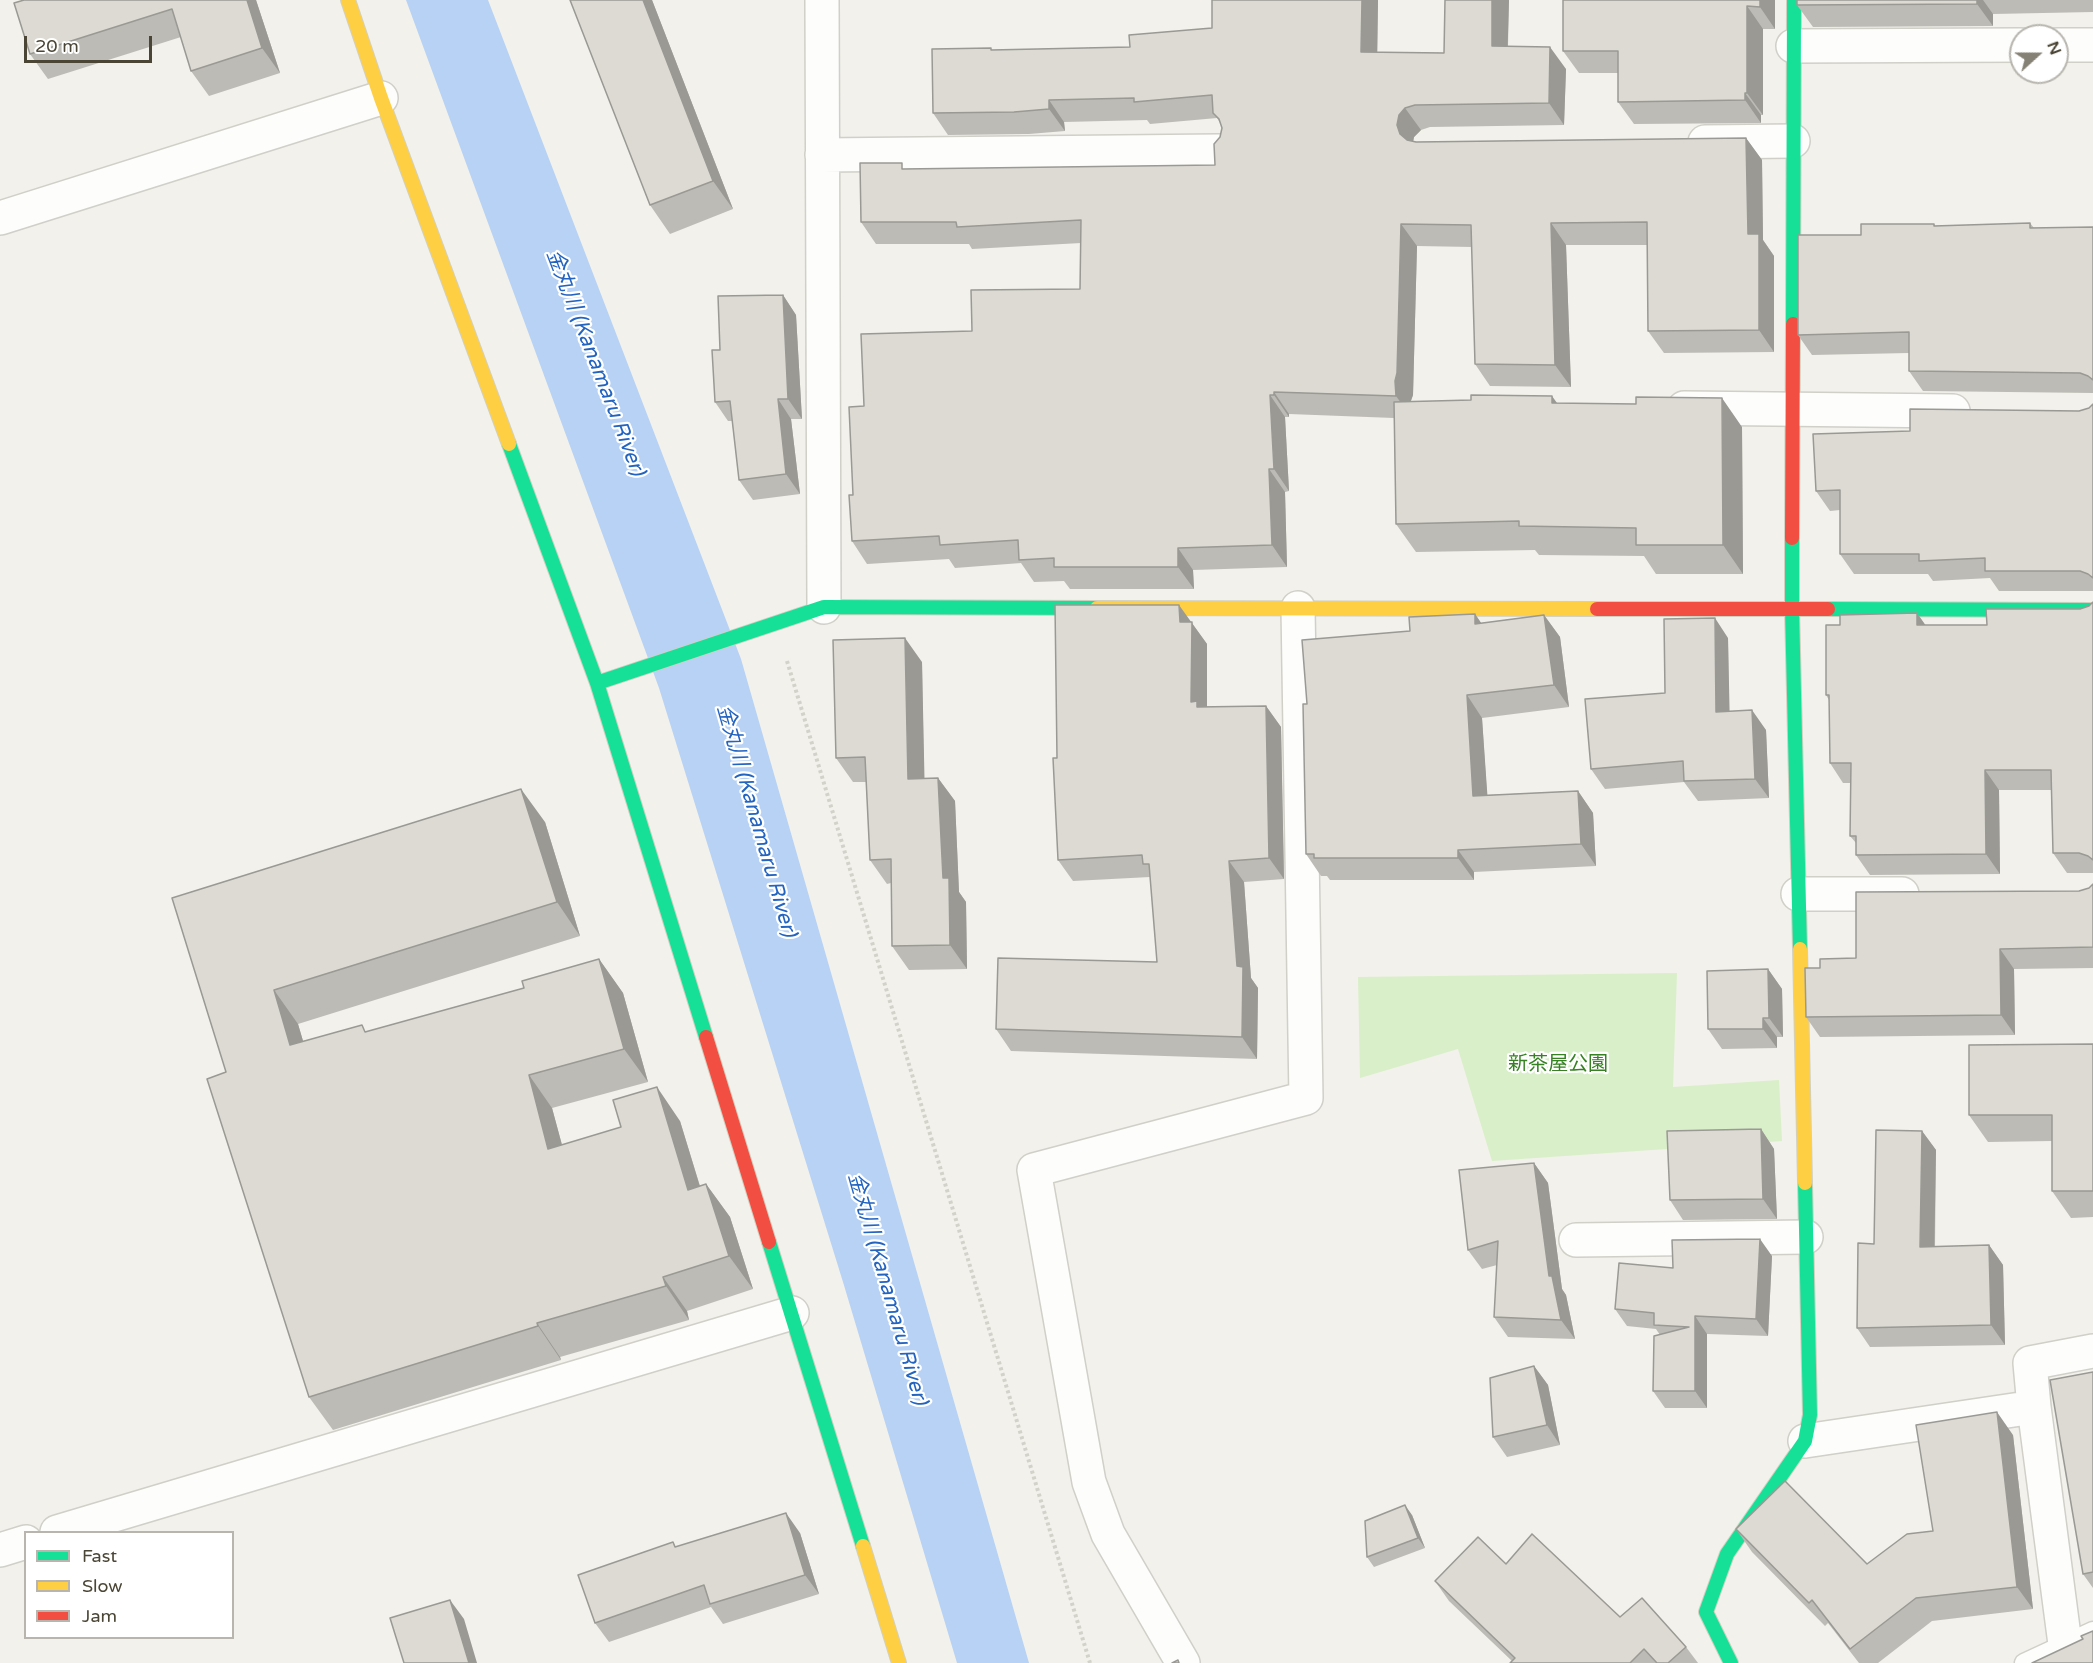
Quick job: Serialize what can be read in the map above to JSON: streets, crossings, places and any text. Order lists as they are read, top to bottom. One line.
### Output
{"water":["金丸川 (Kanamaru River)"],"parks":["新茶屋公園"],"legend":["Fast","Slow","Jam"],"scale_bar":"20 m","north":"right"}
